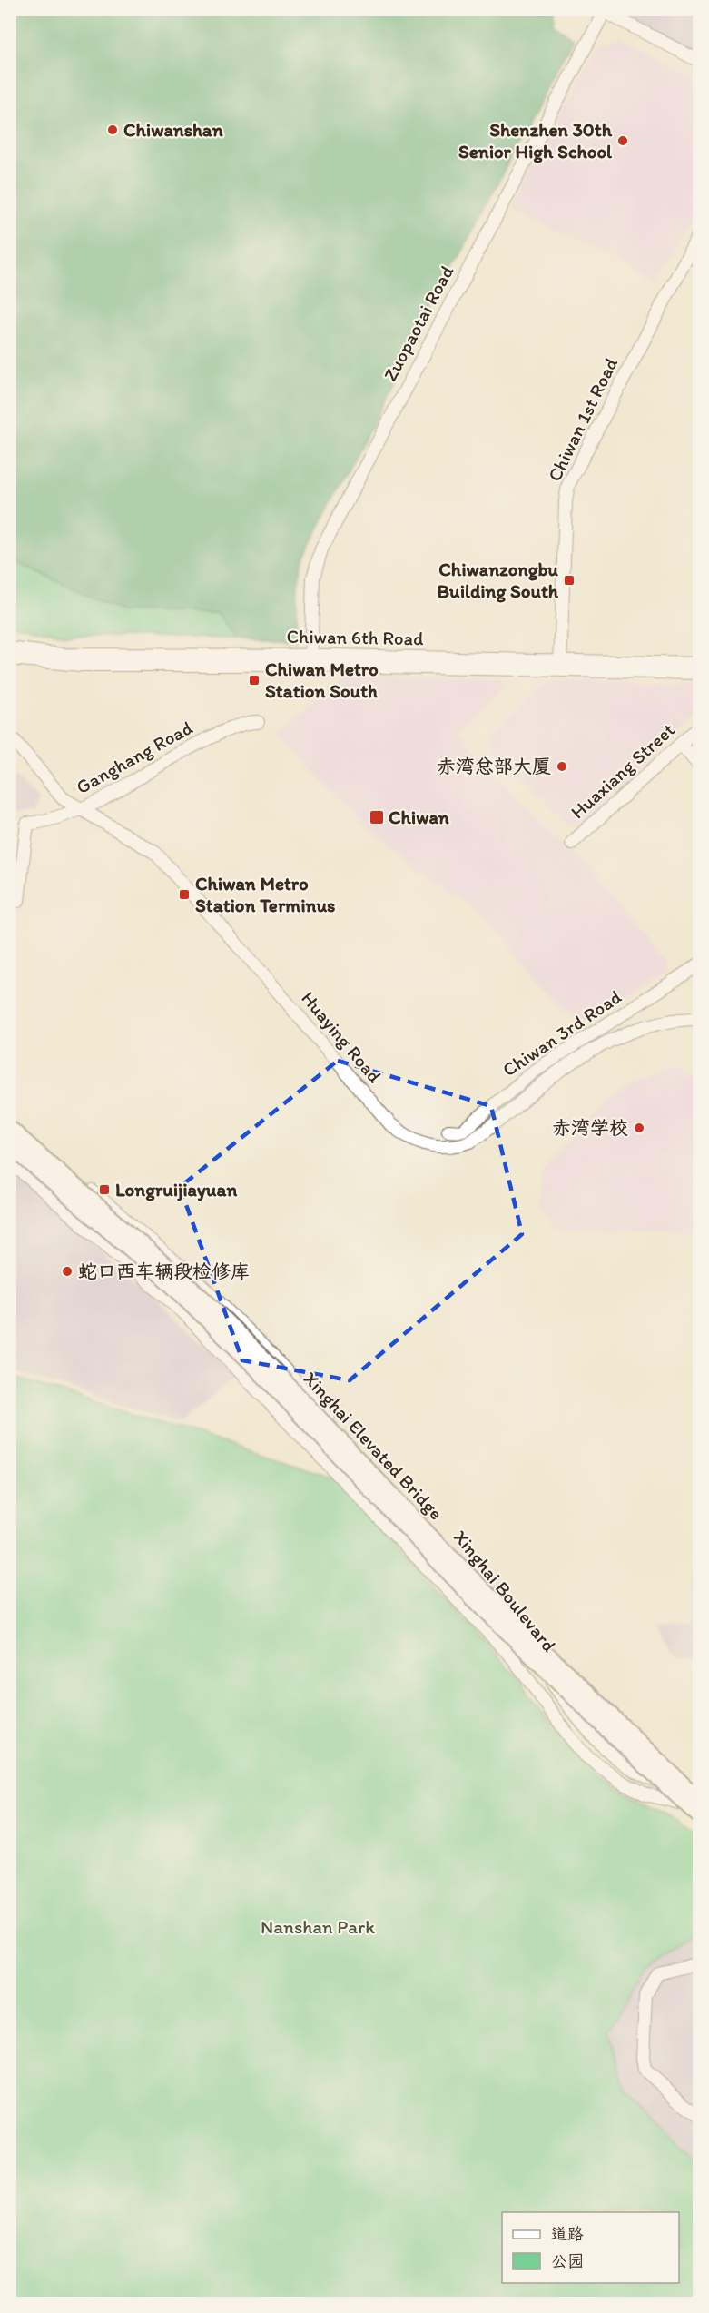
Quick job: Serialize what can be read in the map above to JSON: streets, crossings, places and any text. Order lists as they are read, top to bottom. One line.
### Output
{"streets":{"main road":["Xinghai Elevated Bridge"],"street":["Zuopaotai Road","Chiwan 1st Road","Chiwan 6th Road","Ganghang Road","Huaxiang Street","Chiwan 3rd Road","Huaying Road","Xinghai Boulevard"]},"crossings":[["Zuopaotai Road","Chiwan 6th Road"],["Chiwan 1st Road","Chiwan 6th Road"],["Ganghang Road","Huaying Road"]],"parks":["Nanshan Park"],"places":{"other":["Chiwanshan","Shenzhen 30th Senior High School","赤湾总部大厦","赤湾学校","蛇口西车辆段检修库"],"transit":["Chiwanzongbu Building South","Chiwan Metro Station South","Chiwan","Chiwan Metro Station Terminus","Longruijiayuan"]},"legend":["道路","公园"]}
